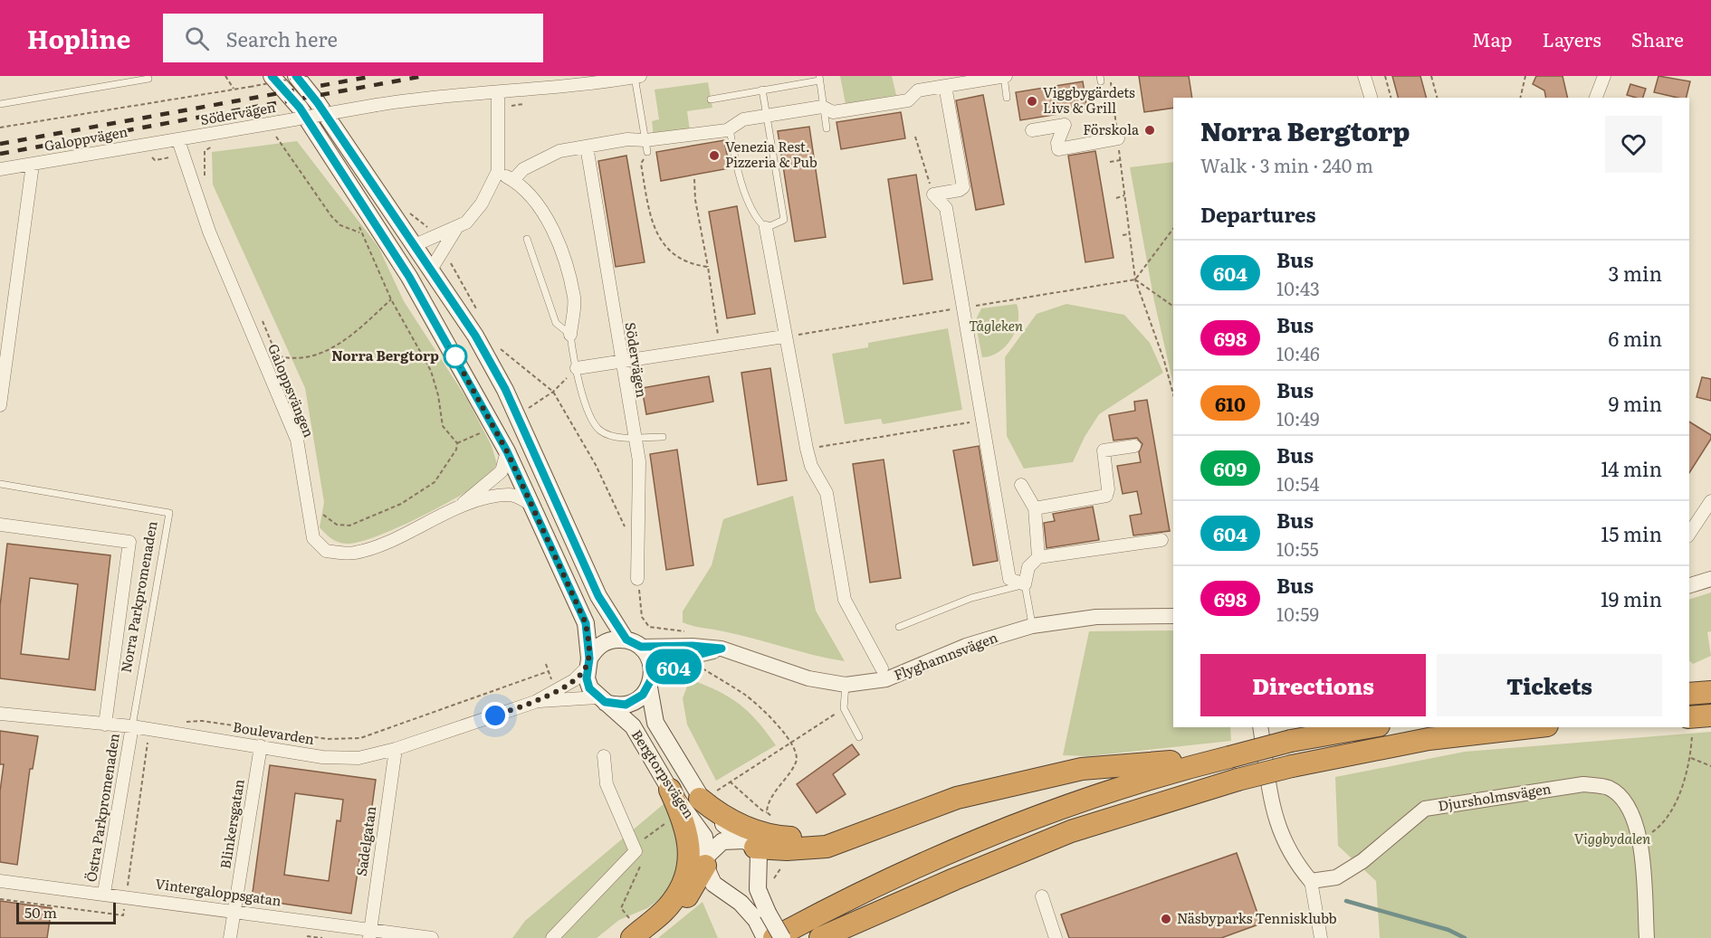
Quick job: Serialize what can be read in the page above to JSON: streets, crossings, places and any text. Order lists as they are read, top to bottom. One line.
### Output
{"streets":{"main road":["Bergtorpsvägen"],"street":["Södervägen","Galoppvägen","Galoppsvängen","Norra Parkpromenaden","Flyghamnsvägen","Boulevarden","Djursholmsvägen","Östra Parkpromenaden","Blinkersgatan","Sadelgatan","Vintergaloppsgatan"]},"crossings":[["Södervägen","Galoppvägen"],["Södervägen","Galoppsvängen"],["Galoppvägen","Galoppsvängen"],["Galoppsvängen","Bergtorpsvägen"],["Norra Parkpromenaden","Boulevarden"],["Norra Parkpromenaden","Östra Parkpromenaden"],["Flyghamnsvägen","Boulevarden"],["Flyghamnsvägen","Bergtorpsvägen"],["Boulevarden","Bergtorpsvägen"],["Boulevarden","Östra Parkpromenaden"],["Boulevarden","Blinkersgatan"],["Boulevarden","Sadelgatan"],["Östra Parkpromenaden","Vintergaloppsgatan"],["Blinkersgatan","Vintergaloppsgatan"],["Sadelgatan","Vintergaloppsgatan"]],"parks":["Tågleken","Viggbydalen"],"places":["Viggbygärdets Livs & Grill","Förskola","Venezia Rest. Pizzeria & Pub","Norra Bergtorp","Näsbyparks Tennisklubb"],"lines":["bus line 604"],"scale_bar":"50 m","page":{"header":"Hopline","search":"Search here","nav":["Map","Layers","Share"],"on_map":"604","heading":[["Norra Bergtorp","Walk · 3 min · 240 m"],"Departures"],"list":[{"mark":"604","name":"Bus","note":"10:43","value":"3 min"},{"mark":"698","name":"Bus","note":"10:46","value":"6 min"},{"mark":"610","name":"Bus","note":"10:49","value":"9 min"},{"mark":"609","name":"Bus","note":"10:54","value":"14 min"},{"mark":"604","name":"Bus","note":"10:55","value":"15 min"},{"mark":"698","name":"Bus","note":"10:59","value":"19 min"}],"buttons":["Directions","Tickets"],"scale":"50 m"}}
